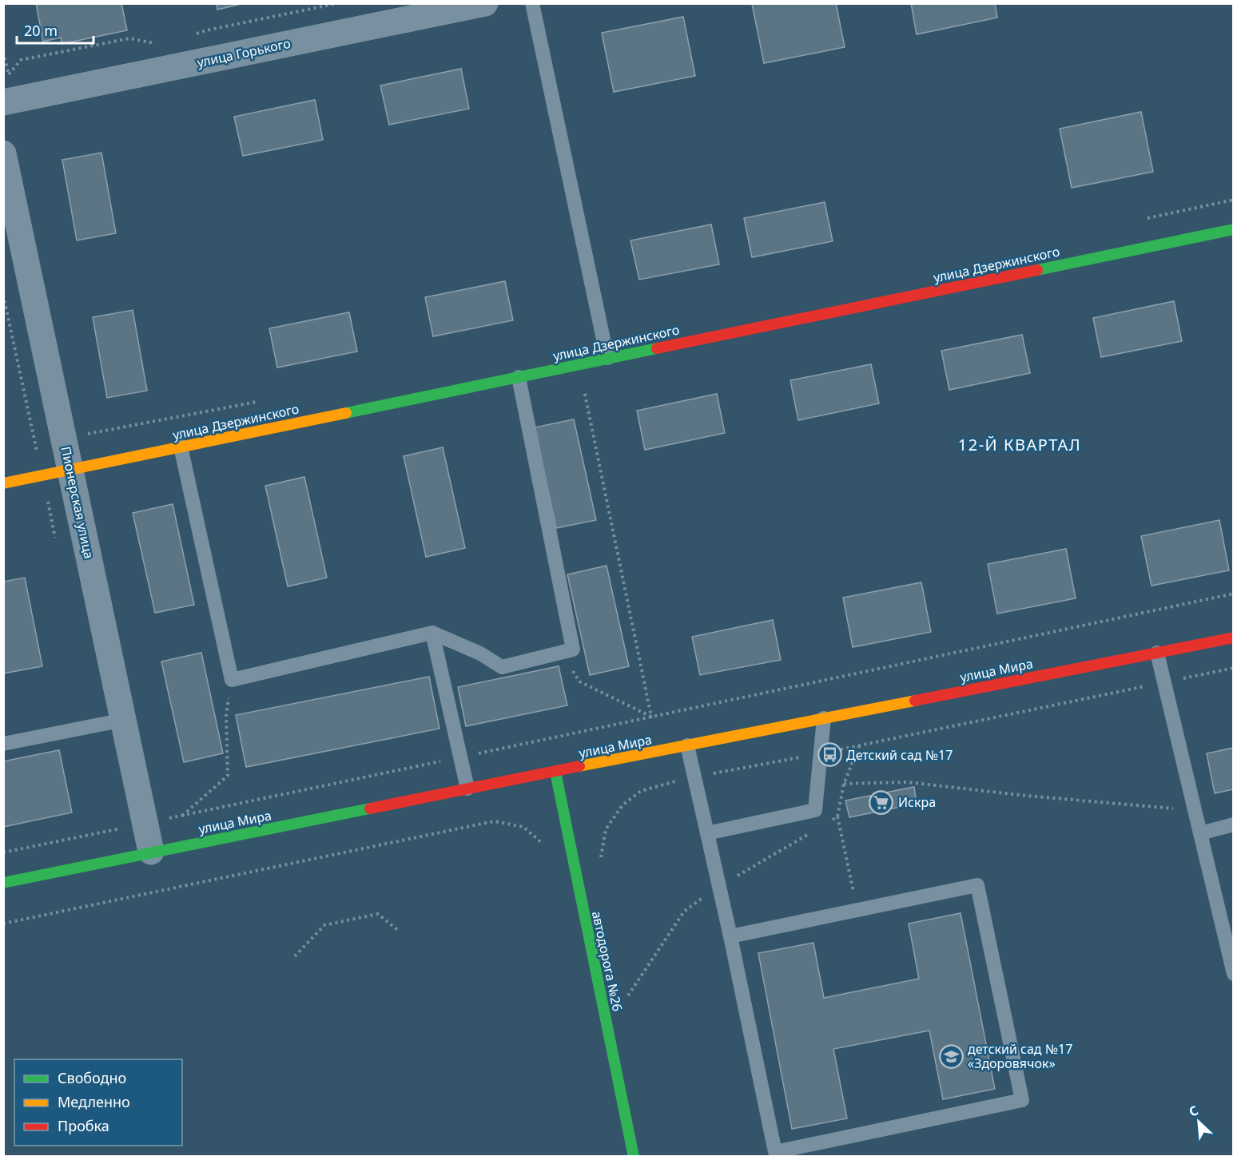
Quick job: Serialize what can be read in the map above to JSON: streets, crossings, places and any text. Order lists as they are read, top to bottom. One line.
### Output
{"streets":{"street":["улица Горького","улица Дзержинского","Пионерская улица","улица Мира","автодорога №26"]},"crossings":[["улица Дзержинского","Пионерская улица"],["Пионерская улица","улица Мира"],["улица Мира","автодорога №26"]],"districts":["12-Й КВАРТАЛ"],"places":{"bus stop":["Детский сад №17"],"supermarket":["Искра"],"school or university":["детский сад №17 «Здоровячок»"]},"legend":["Свободно","Медленно","Пробка"],"scale_bar":"20 m","north":"top left"}
